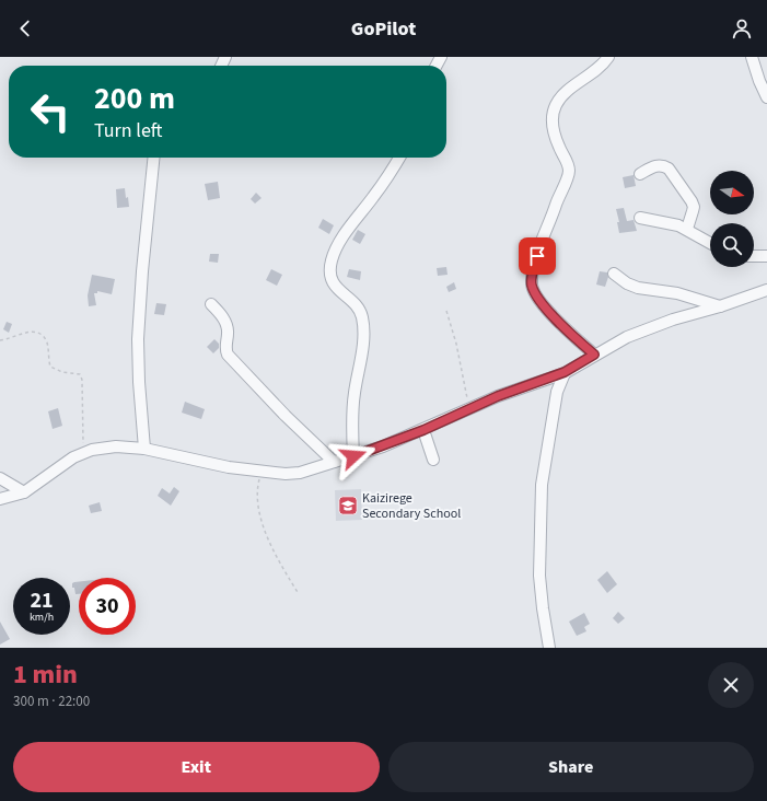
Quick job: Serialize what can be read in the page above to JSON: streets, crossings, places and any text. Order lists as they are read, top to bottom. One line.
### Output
{"places":{"school or university":["Kaizirege Secondary School"]},"north":"right","page":{"header":"GoPilot","turn":["200 m","Turn left"],"speed":"21 km/h","limit":"30","heading":["1 min","300 m · 22:00"],"buttons":["Exit","Share"]}}
